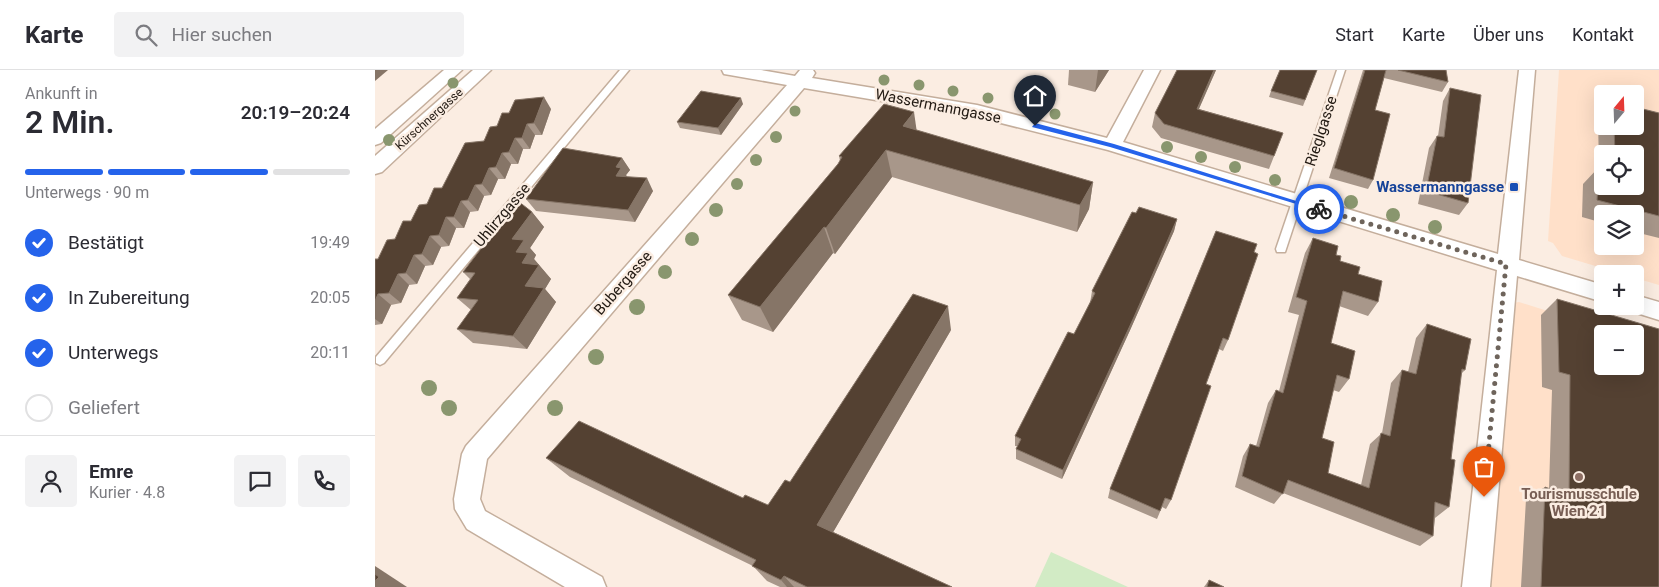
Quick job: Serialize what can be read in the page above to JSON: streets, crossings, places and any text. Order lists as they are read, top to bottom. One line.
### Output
{"streets":{"street":["Wassermanngasse","Kürschnergasse","Bubergasse"],"lane":["Rieglgasse","Uhlirzgasse"]},"crossings":[["Wassermanngasse","Rieglgasse"],["Wassermanngasse","Bubergasse"]],"places":{"transit":["Wassermanngasse"],"other":["Tourismusschule Wien 21"]},"north":"top","page":{"header":"Karte","search":"Hier suchen","nav":["Start","Karte","Über uns","Kontakt"],"heading":["2 Min.","Ankunft in","20:19–20:24"],"panel":["Emre","Kurier · 4.8"],"map_buttons":["+","−"],"bar":"Unterwegs · 90 m","list":[["Bestätigt","19:49"],["In Zubereitung","20:05"],["Unterwegs","20:11"],"Geliefert"]}}
